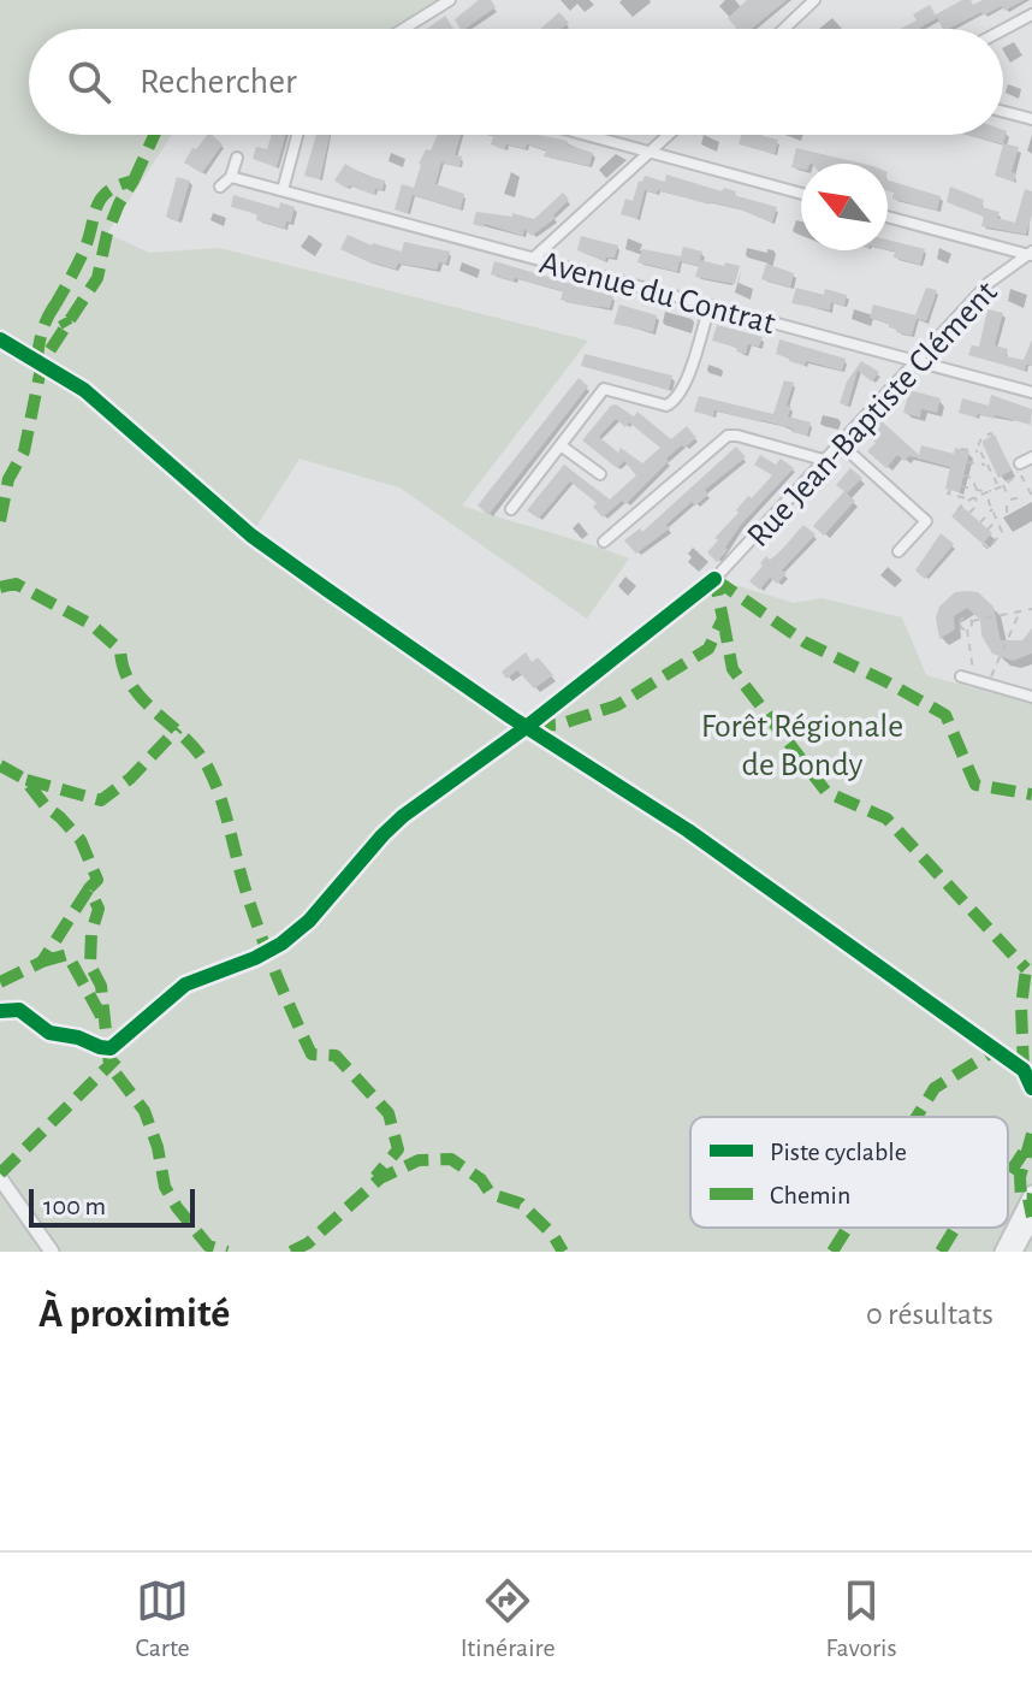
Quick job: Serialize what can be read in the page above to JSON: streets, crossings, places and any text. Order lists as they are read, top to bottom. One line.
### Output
{"streets":{"street":["Avenue du Contrat","Rue Jean-Baptiste Clément"]},"crossings":[["Avenue du Contrat","Rue Jean-Baptiste Clément"]],"parks":["Forêt Régionale de Bondy"],"legend":["Piste cyclable","Chemin"],"scale_bar":"100 m","north":"top left","page":{"search":"Rechercher","scale":"100 m","heading":["À proximité","0 résultats"],"nav":["Carte","Itinéraire","Favoris"]}}
